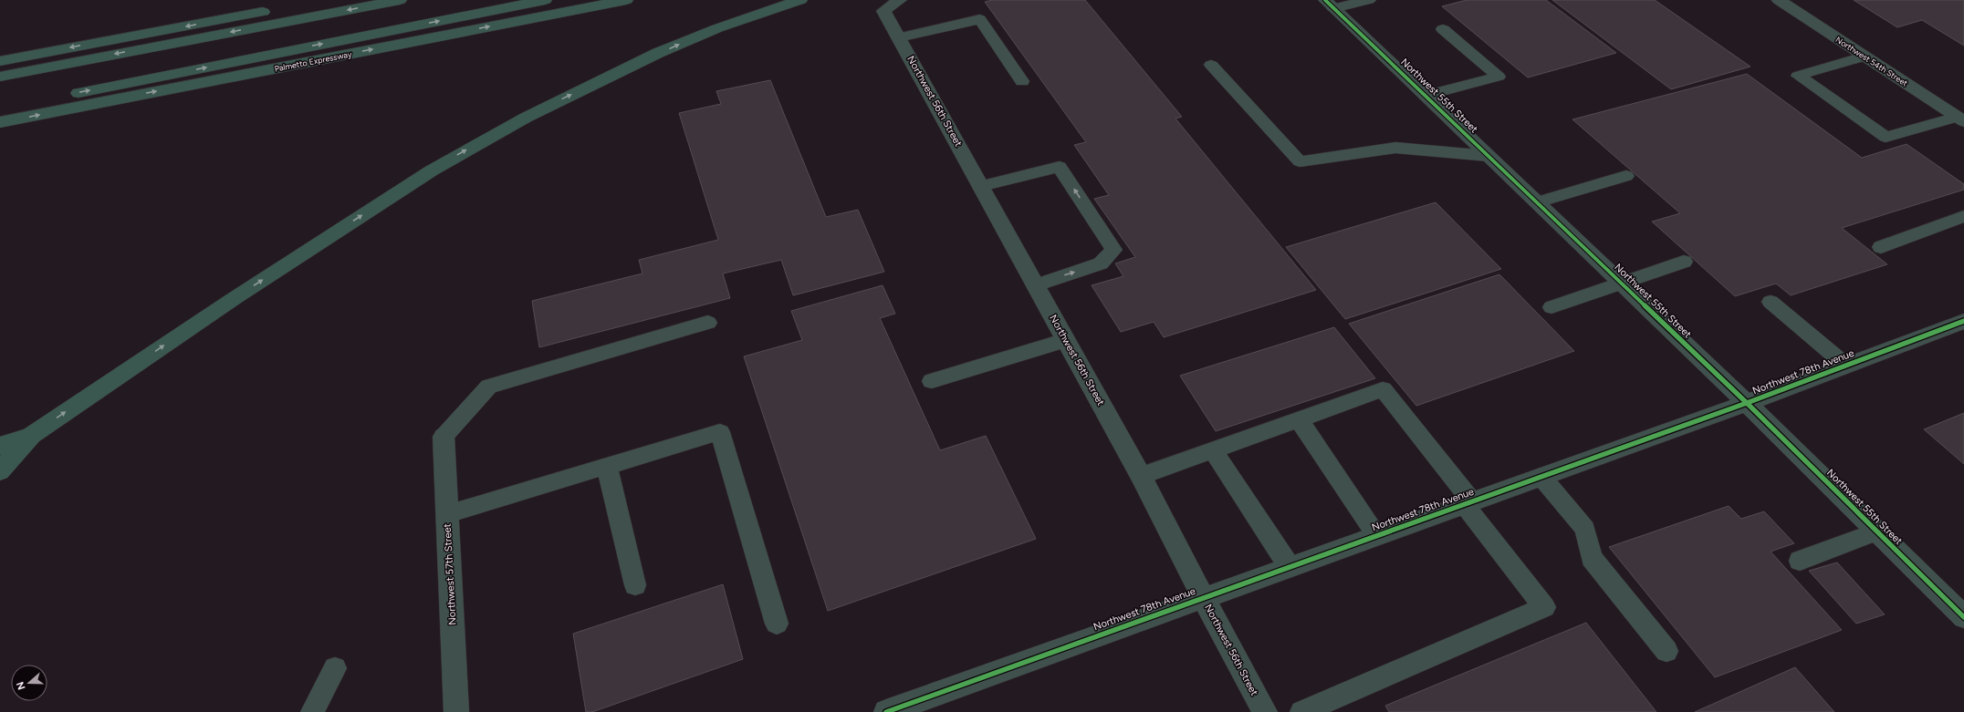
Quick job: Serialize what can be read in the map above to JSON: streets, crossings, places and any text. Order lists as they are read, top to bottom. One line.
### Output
{"streets":{"highway":["Palmetto Expressway"],"street":["Northwest 54th Street","Northwest 55th Street","Northwest 56th Street","Northwest 78th Avenue","Northwest 57th Street"]},"crossings":[["Northwest 55th Street","Northwest 78th Avenue"],["Northwest 56th Street","Northwest 78th Avenue"]],"north":"left"}
